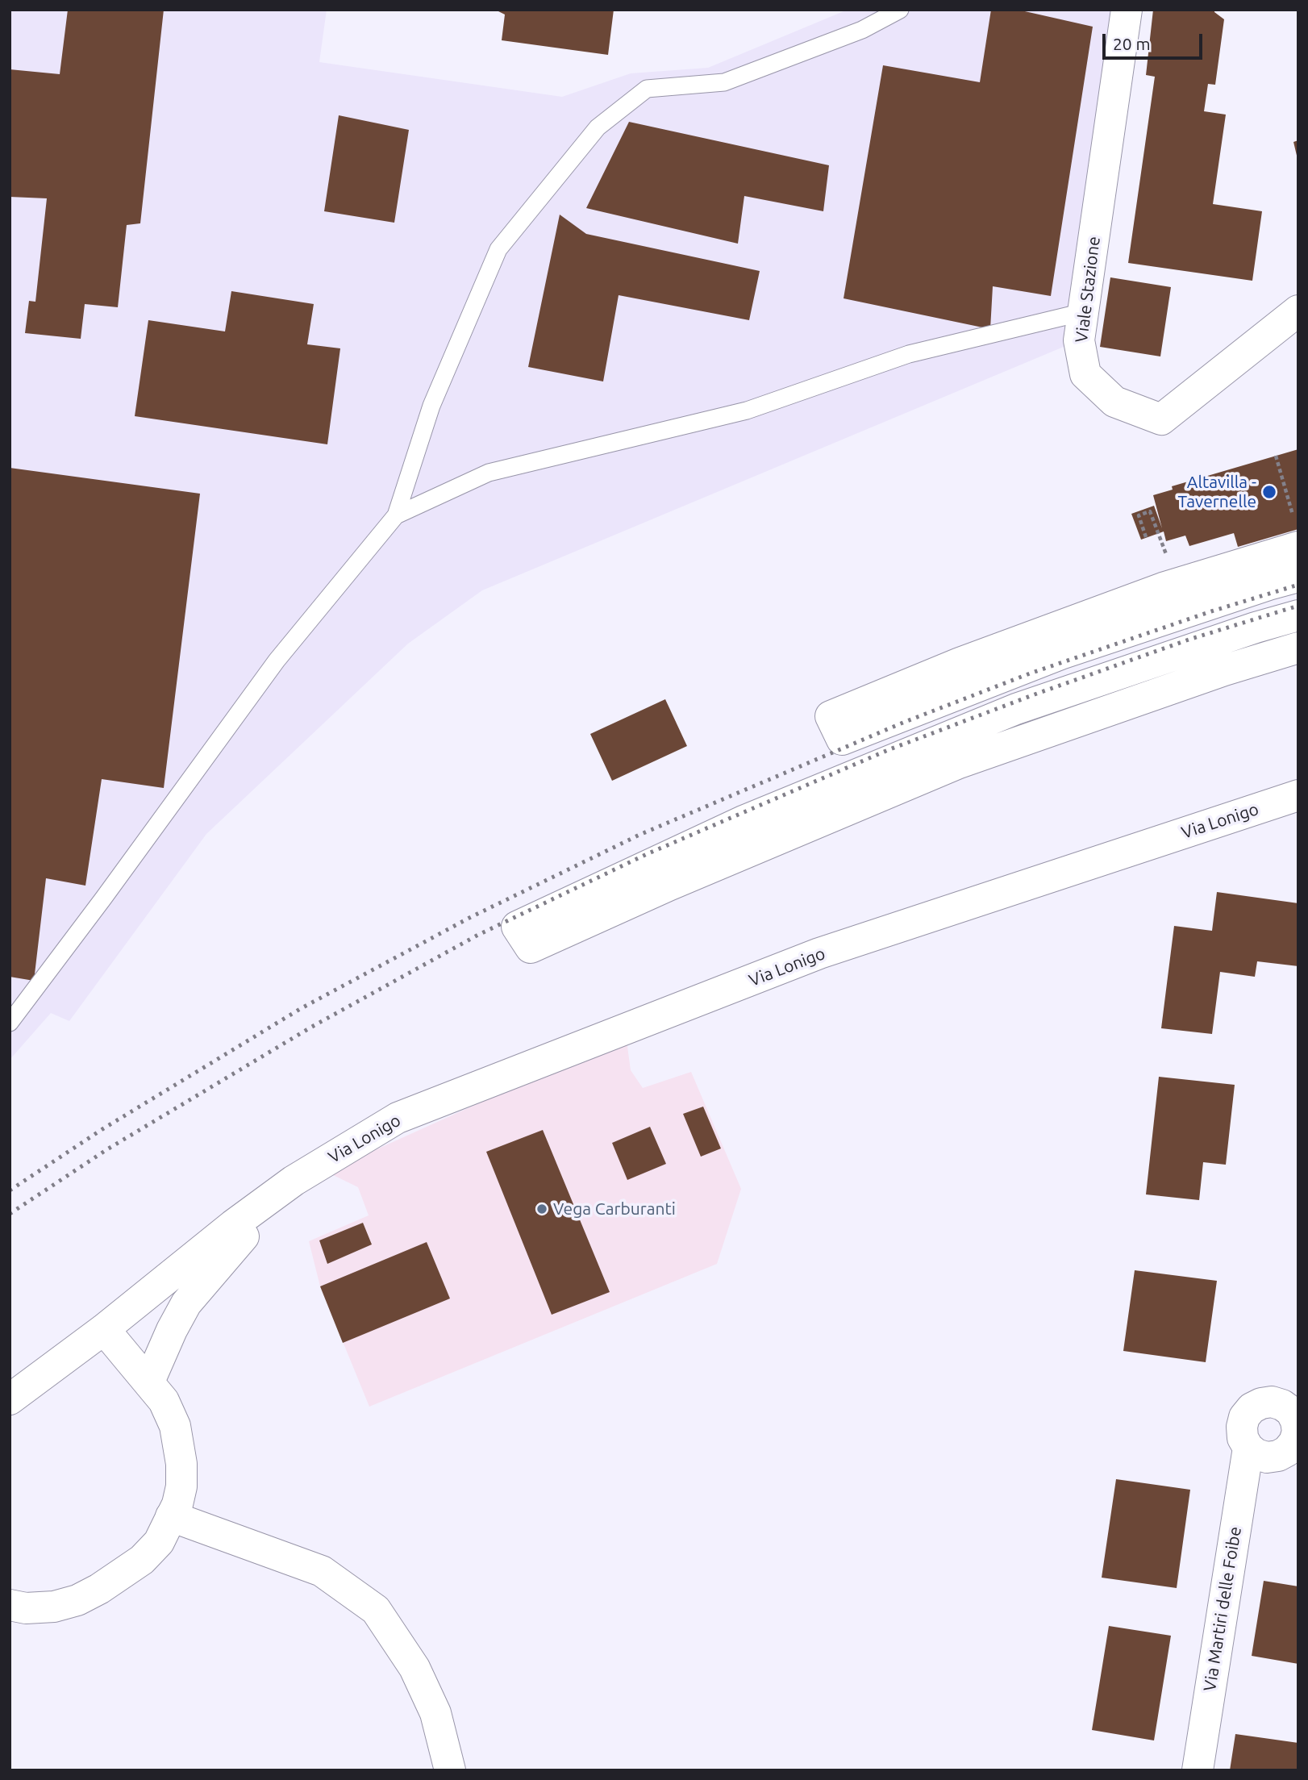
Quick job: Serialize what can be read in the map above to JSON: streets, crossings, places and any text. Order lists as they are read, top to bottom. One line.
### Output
{"streets":{"street":["Viale Stazione","Via Lonigo","Via Martiri delle Foibe"]},"places":["Altavilla - Tavernelle","Vega Carburanti"],"scale_bar":"20 m"}
